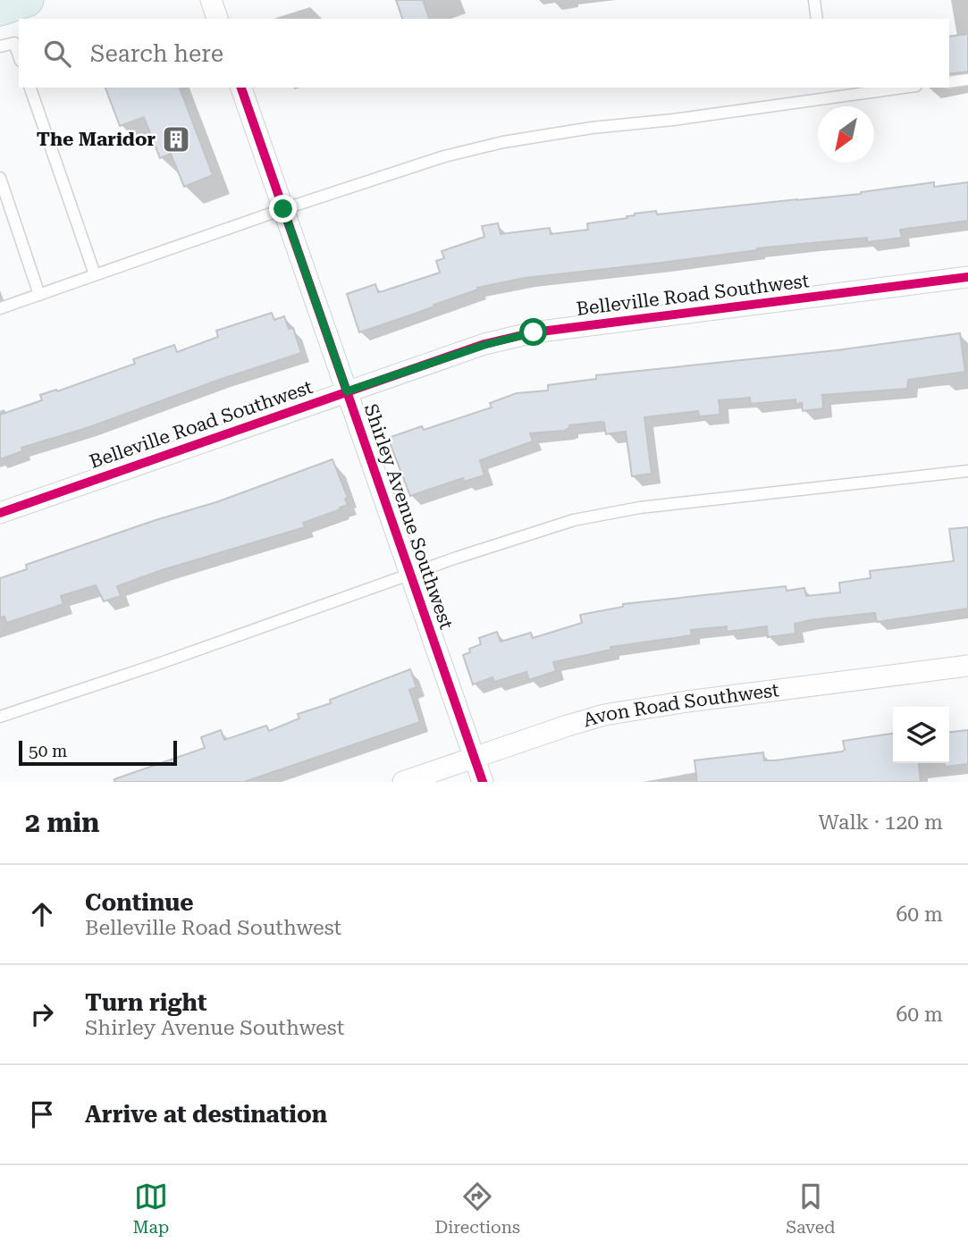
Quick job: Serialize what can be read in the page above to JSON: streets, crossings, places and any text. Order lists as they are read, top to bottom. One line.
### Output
{"streets":{"street":["Belleville Road Southwest","Shirley Avenue Southwest","Avon Road Southwest"]},"crossings":[["Belleville Road Southwest","Shirley Avenue Southwest"],["Shirley Avenue Southwest","Avon Road Southwest"]],"places":{"building":["The Maridor"]},"scale_bar":"50 m","north":"bottom left","page":{"search":"Search here","scale":"50 m","heading":["2 min","Walk · 120 m"],"list":[["Continue","Belleville Road Southwest","60 m"],["Turn right","Shirley Avenue Southwest","60 m"],"Arrive at destination"],"nav":["Map","Directions","Saved"]}}
